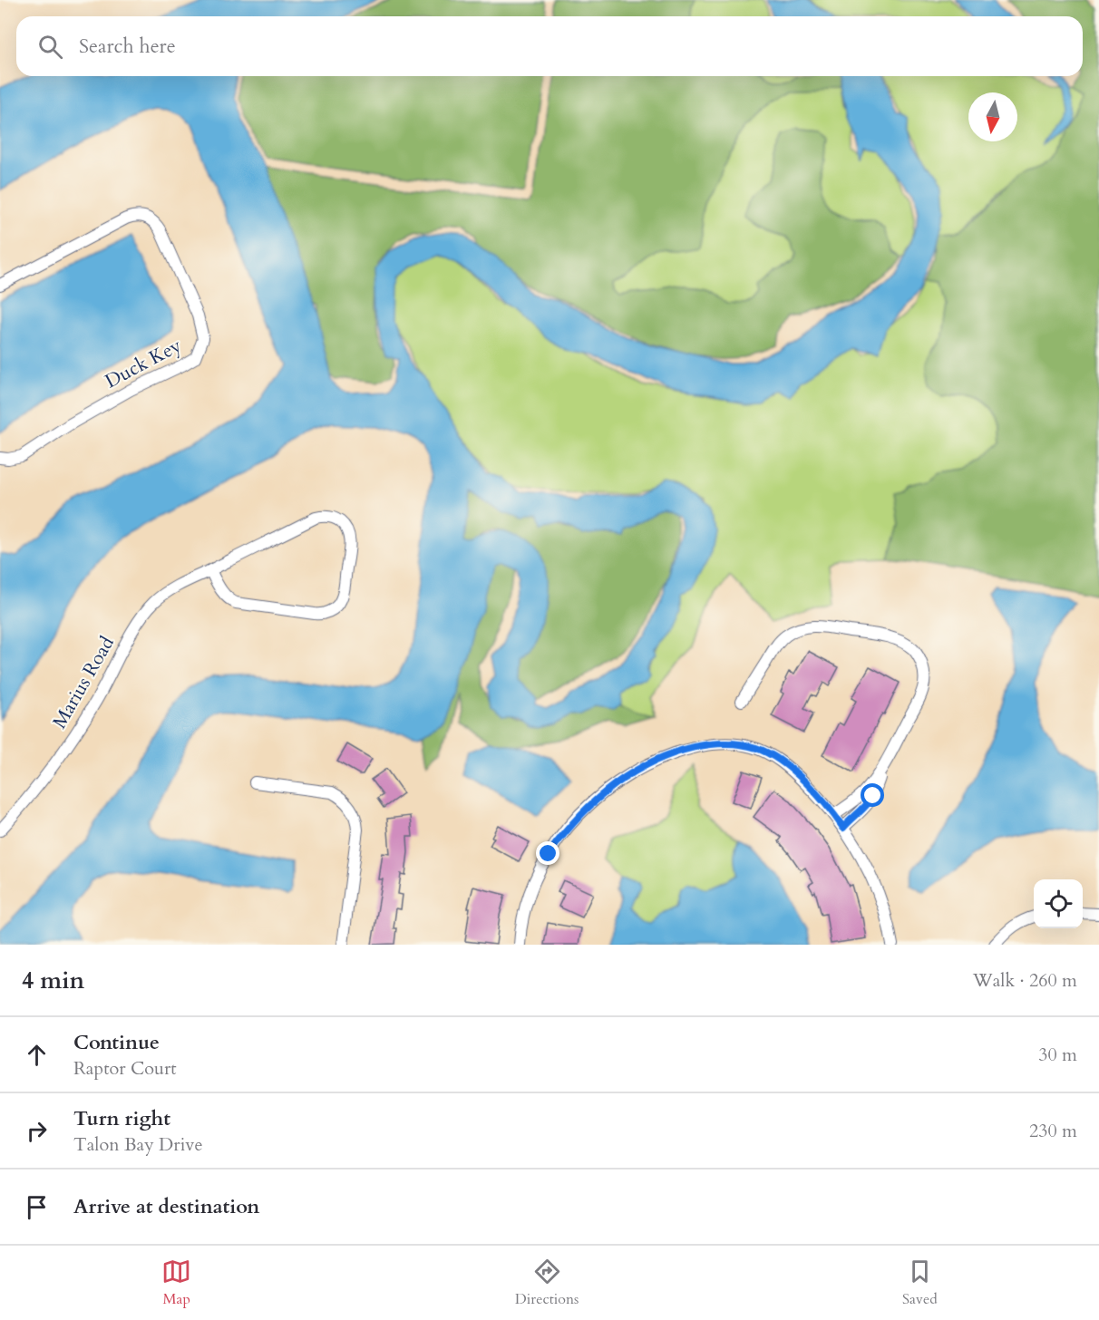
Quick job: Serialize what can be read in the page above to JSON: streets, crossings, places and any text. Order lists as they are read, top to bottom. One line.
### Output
{"streets":{"street":["Duck Key","Marius Road"]},"north":"bottom","page":{"search":"Search here","heading":["4 min","Walk · 260 m"],"list":[["Continue","Raptor Court","30 m"],["Turn right","Talon Bay Drive","230 m"],"Arrive at destination"],"nav":["Map","Directions","Saved"]}}
